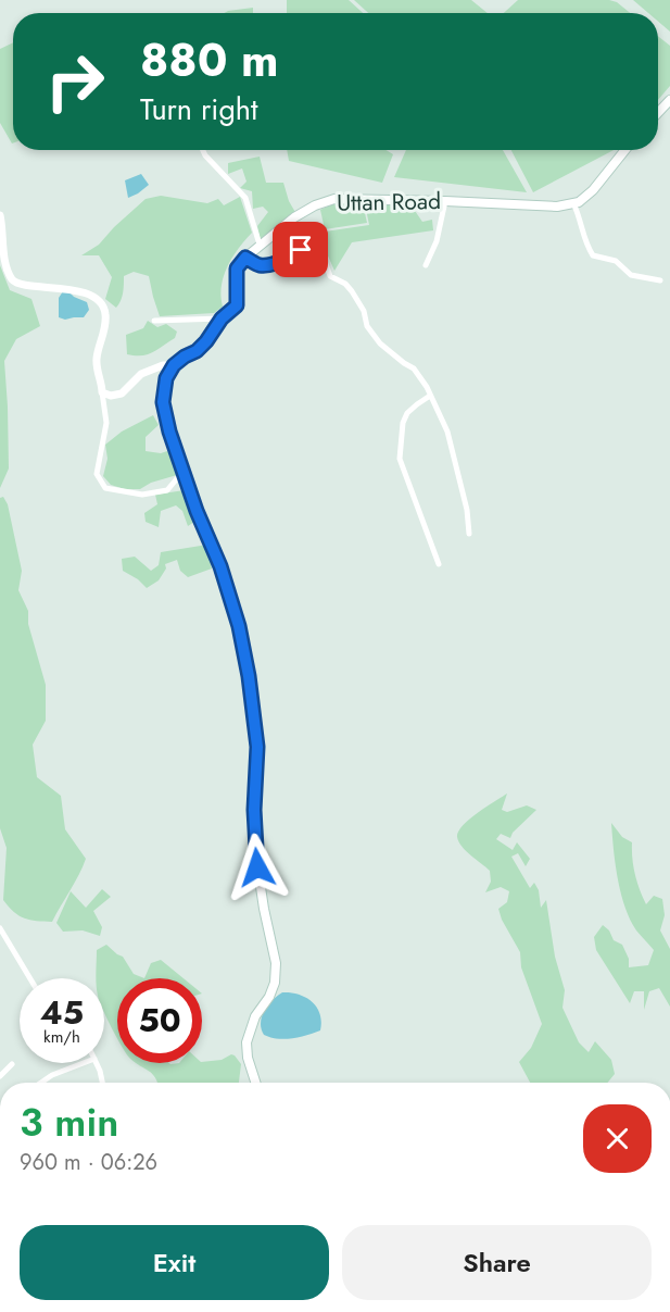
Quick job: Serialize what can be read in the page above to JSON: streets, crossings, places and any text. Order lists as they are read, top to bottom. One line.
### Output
{"streets":{"main road":["Uttan Road"]},"page":{"turn":["880 m","Turn right"],"speed":"45 km/h","limit":"50","heading":["3 min","960 m · 06:26"],"buttons":["Exit","Share"]}}
